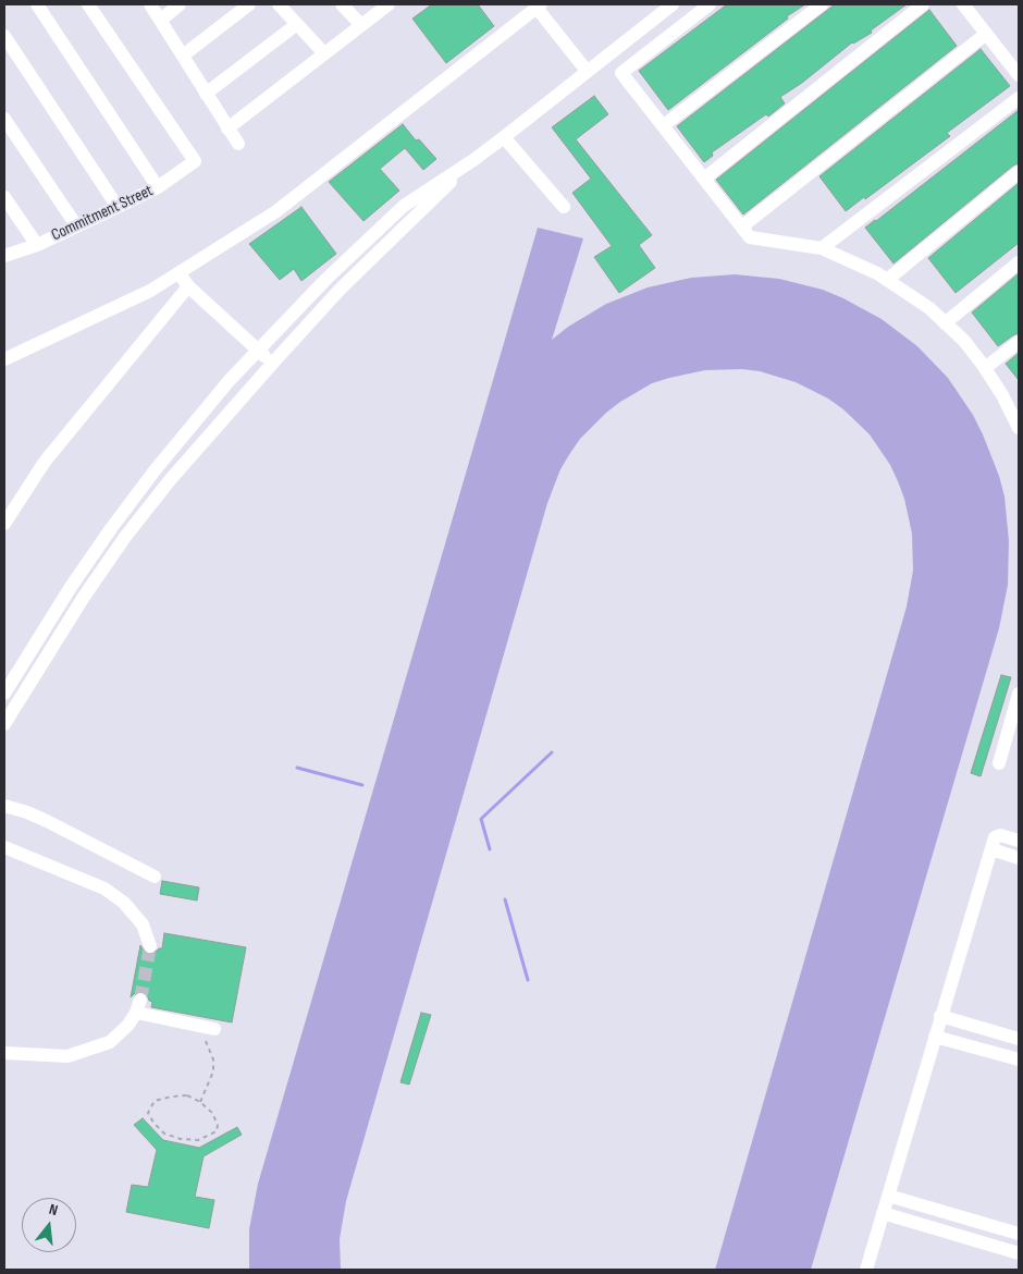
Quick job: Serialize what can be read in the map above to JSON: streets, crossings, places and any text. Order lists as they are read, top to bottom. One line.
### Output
{"streets":{"street":["Commitment Street"]},"north":"top"}
